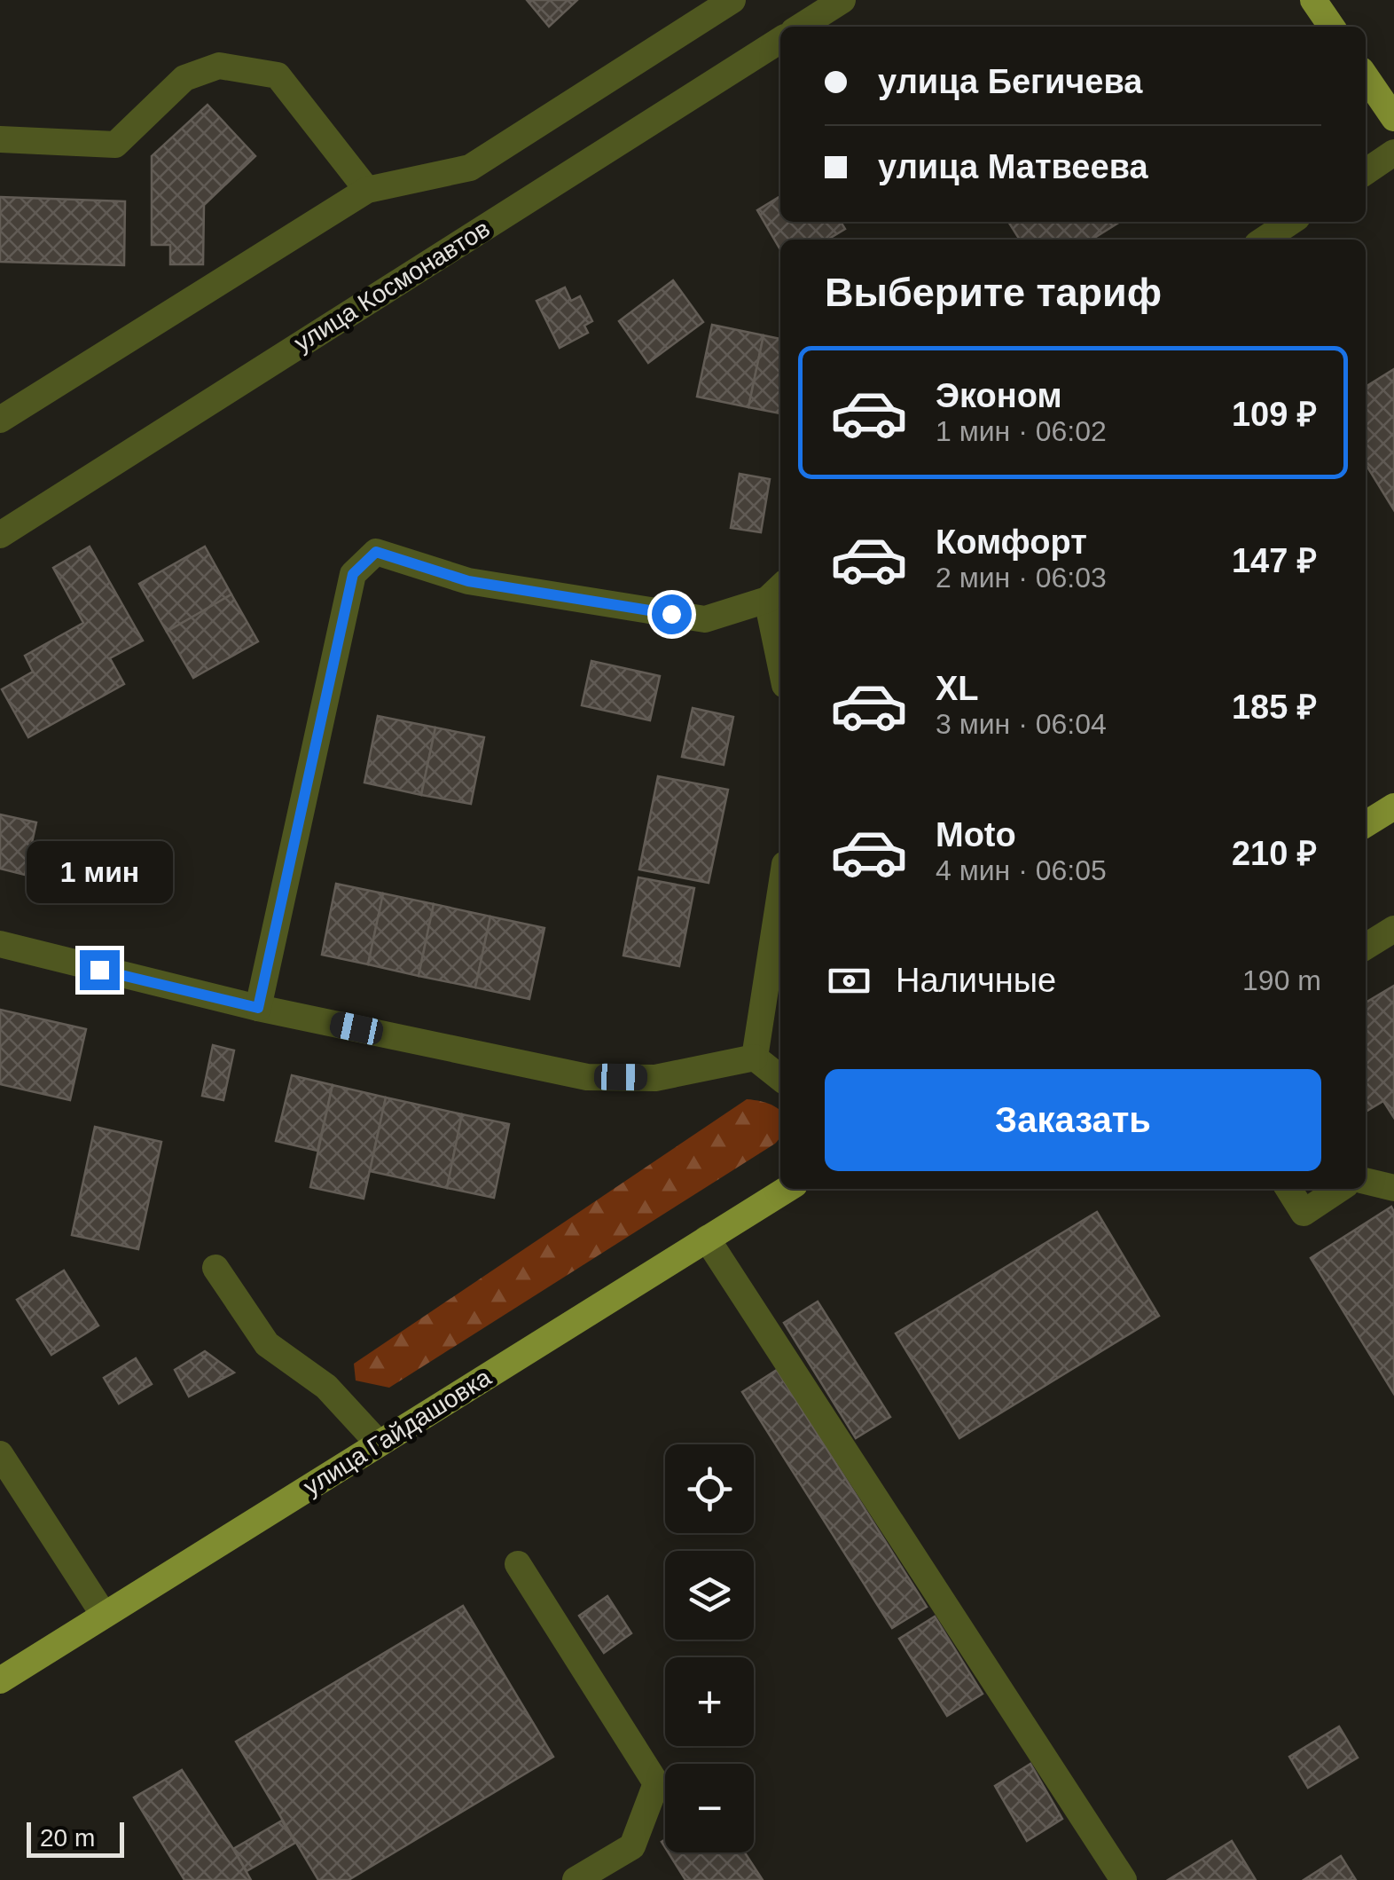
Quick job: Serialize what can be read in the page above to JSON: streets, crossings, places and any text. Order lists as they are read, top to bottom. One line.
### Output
{"streets":{"main road":["улица Гайдашовка"],"street":["улица Космонавтов"]},"scale_bar":"20 m","page":{"banner":["улица Бегичева","улица Матвеева"],"heading":"Выберите тариф","list":[{"name":"Эконом","note":"1 мин · 06:02","value":"109 ₽"},{"name":"Комфорт","note":"2 мин · 06:03","value":"147 ₽"},{"name":"XL","note":"3 мин · 06:04","value":"185 ₽"},{"name":"Moto","note":"4 мин · 06:05","value":"210 ₽"}],"bubble":"1 мин","pay":["Наличные","190 m"],"buttons":"Заказать","map_buttons":["+","−"],"scale":"20 m"}}
